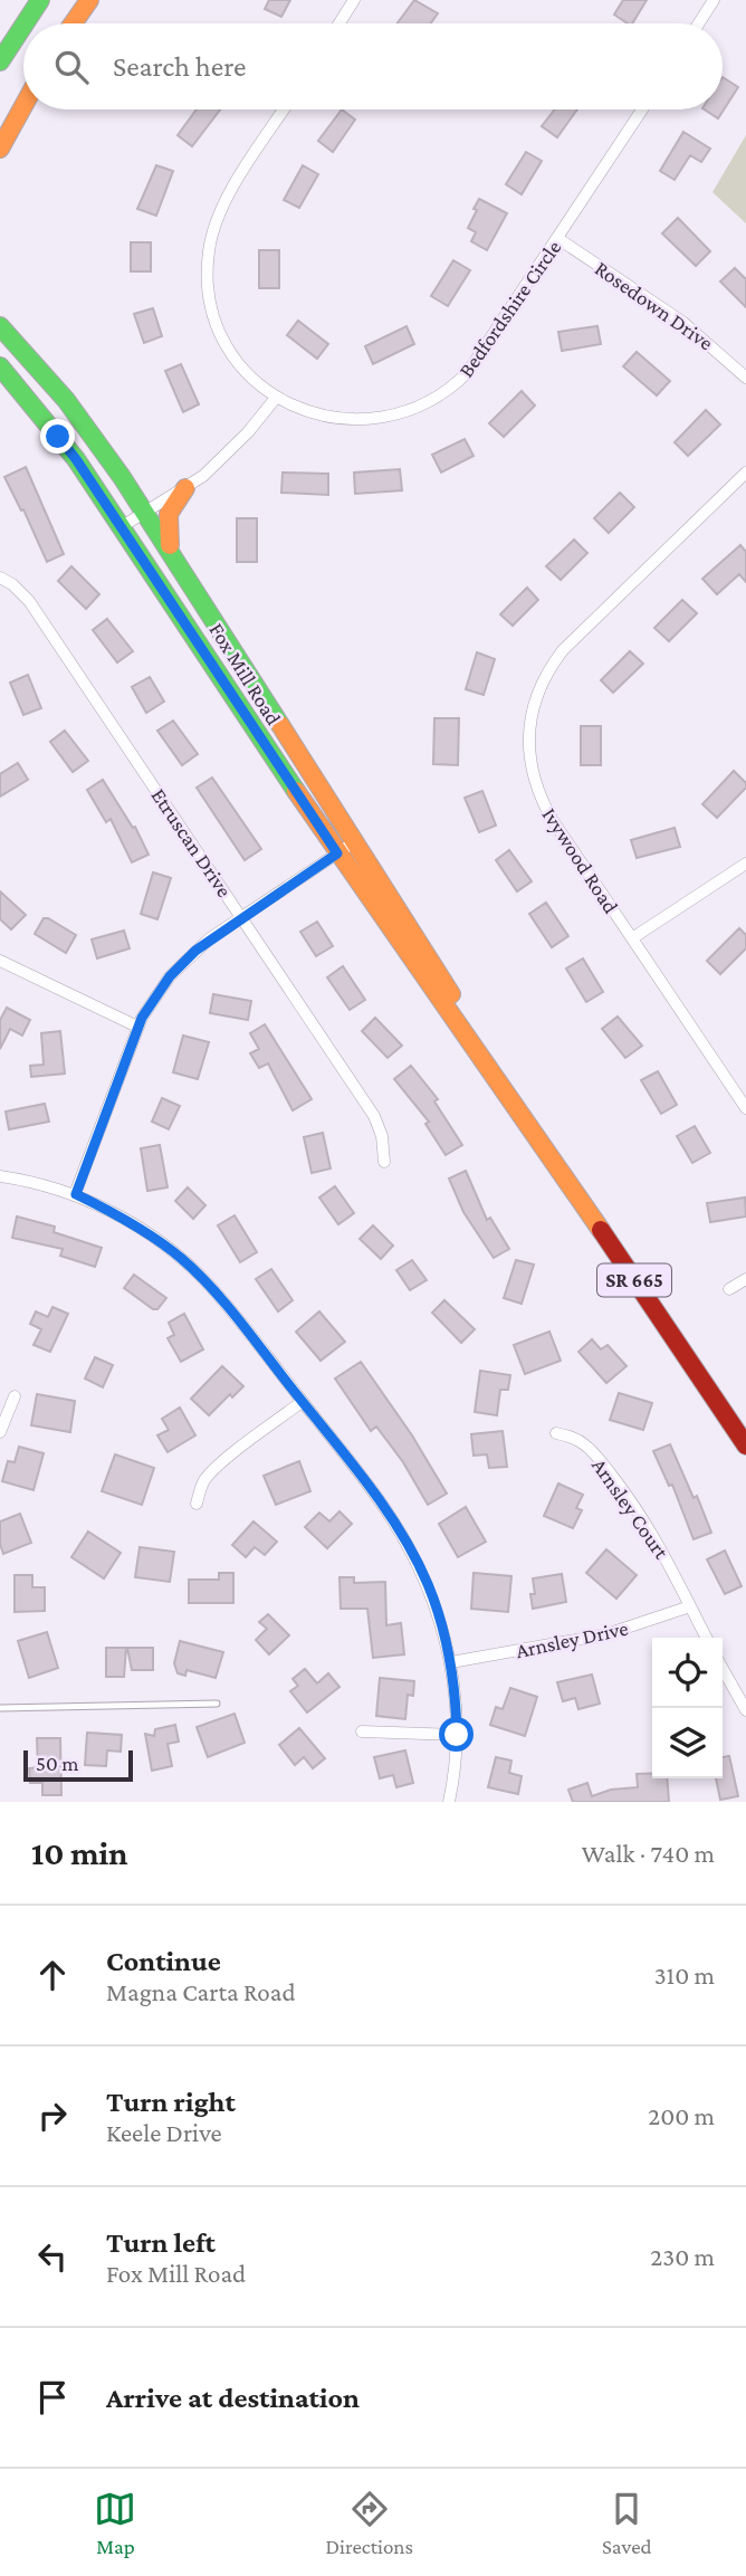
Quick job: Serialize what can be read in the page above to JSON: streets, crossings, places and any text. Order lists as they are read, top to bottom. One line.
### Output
{"streets":{"main road":["Fox Mill Road","SR 665"],"street":["Rosedown Drive","Bedfordshire Circle","Etruscan Drive","Ivywood Road","Arnsley Court","Arnsley Drive"]},"crossings":[["Rosedown Drive","Bedfordshire Circle"],["Arnsley Court","Arnsley Drive"]],"scale_bar":"50 m","page":{"search":"Search here","scale":"50 m","heading":["10 min","Walk · 740 m"],"list":[["Continue","Magna Carta Road","310 m"],["Turn right","Keele Drive","200 m"],["Turn left","Fox Mill Road","230 m"],"Arrive at destination"],"nav":["Map","Directions","Saved"]}}
